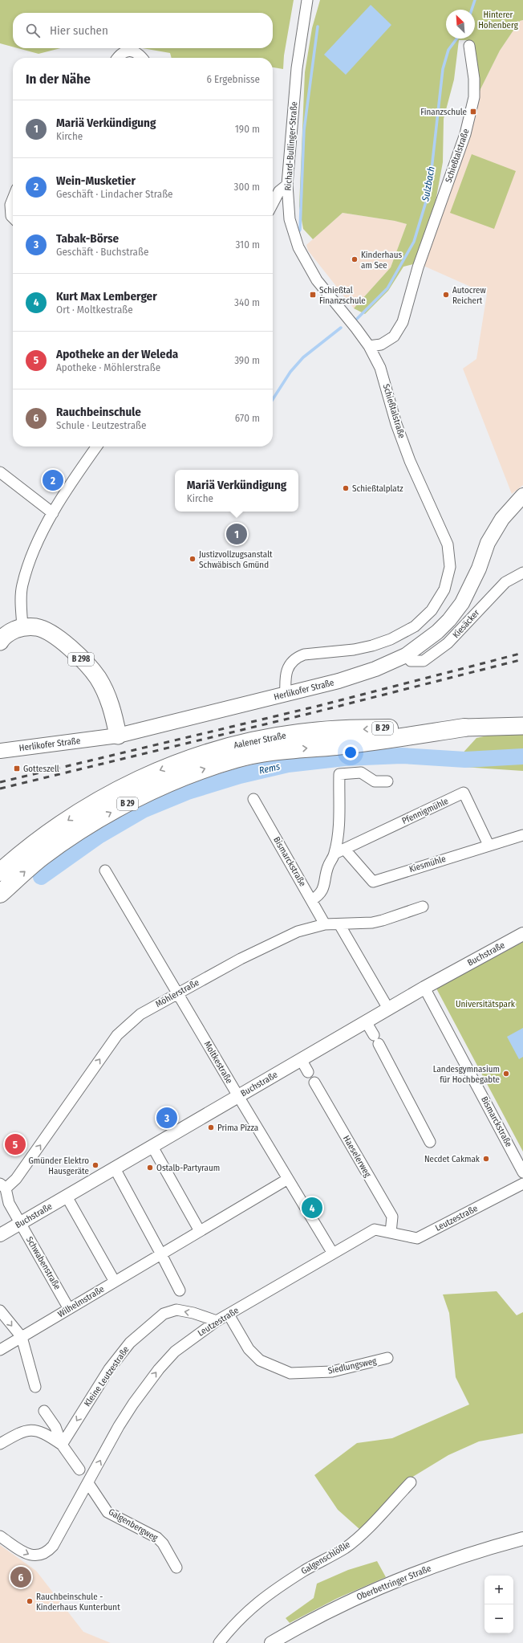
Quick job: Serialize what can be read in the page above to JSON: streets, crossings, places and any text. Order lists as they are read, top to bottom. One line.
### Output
{"streets":{"highway":["B 29","Aalener Straße"],"main road":["B 298","Herlikofer Straße"],"street":["Richard-Bullinger-Straße","Schießtalstraße","Kiesäcker","Pfennigmühle","Bismarckstraße","Kiesmühle","Buchstraße","Möhlerstraße","Moltkestraße","Haeselerweg","Leutzestraße","Schwabenstraße","Wilhelmstraße","Siedlungsweg","Kleine Leutzestraße","Galgenbergweg","Galgenschlößle","Oberbettringer Straße"]},"crossings":[["Richard-Bullinger-Straße","Schießtalstraße"],["Schießtalstraße","Herlikofer Straße"],["Kiesäcker","Herlikofer Straße"],["B 298","Herlikofer Straße"],["B 29","Aalener Straße"],["Pfennigmühle","Kiesmühle"],["Bismarckstraße","Buchstraße"],["Bismarckstraße","Möhlerstraße"],["Buchstraße","Moltkestraße"],["Buchstraße","Schwabenstraße"],["Möhlerstraße","Moltkestraße"],["Möhlerstraße","Schwabenstraße"],["Moltkestraße","Leutzestraße"],["Moltkestraße","Wilhelmstraße"],["Haeselerweg","Leutzestraße"],["Leutzestraße","Siedlungsweg"],["Leutzestraße","Kleine Leutzestraße"],["Leutzestraße","Galgenbergweg"],["Schwabenstraße","Wilhelmstraße"]],"one_way":["Aalener Straße","Möhlerstraße","Leutzestraße","Kleine Leutzestraße"],"water":["Sulzbach","Rems"],"parks":["Hinterer Hohenberg","Universitätspark"],"places":{"transit":["Finanzschule","Schießtal Finanzschule","Gotteszell"],"other":["Kinderhaus am See","Autocrew Reichert","Schießtalplatz","Justizvollzugsanstalt Schwäbisch Gmünd","Landesgymnasium für Hochbegabte","Prima Pizza","Necdet Cakmak","Gmünder Elektro Hausgeräte","Ostalb-Partyraum","Rauchbeinschule - Kinderhaus Kunterbunt"]},"north":"top left","page":{"search":"Hier suchen","heading":["In der Nähe","6 Ergebnisse"],"list":[{"mark":"1","name":"Mariä Verkündigung","note":"Kirche","value":"190 m"},{"mark":"2","name":"Wein-Musketier","note":"Geschäft · Lindacher Straße","value":"300 m"},{"mark":"3","name":"Tabak-Börse","note":"Geschäft · Buchstraße","value":"310 m"},{"mark":"4","name":"Kurt Max Lemberger","note":"Ort · Moltkestraße","value":"340 m"},{"mark":"5","name":"Apotheke an der Weleda","note":"Apotheke · Möhlerstraße","value":"390 m"},{"mark":"6","name":"Rauchbeinschule","note":"Schule · Leutzestraße","value":"670 m"}],"pins":["2","1","3","5","4","6"],"popup":["Mariä Verkündigung","Kirche"],"map_buttons":["+","−"]}}
